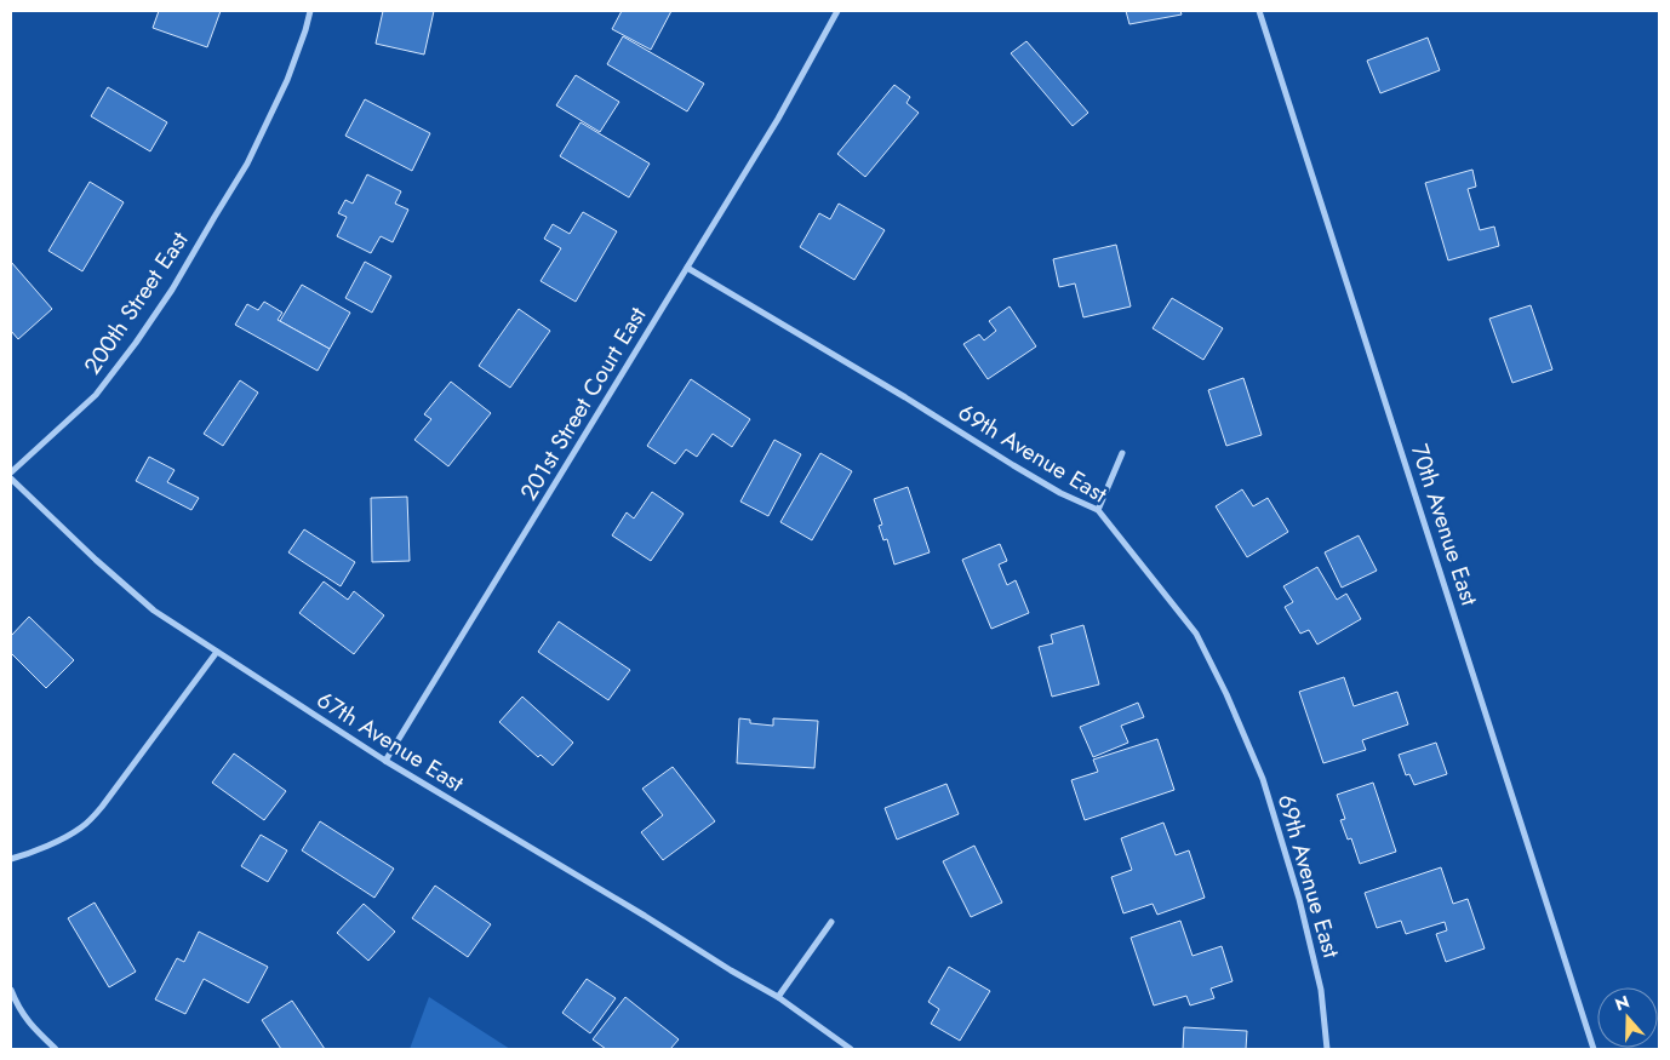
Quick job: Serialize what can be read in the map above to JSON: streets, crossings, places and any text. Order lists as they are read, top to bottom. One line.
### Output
{"streets":{"street":["200th Street East","201st Street Court East","69th Avenue East","70th Avenue East","67th Avenue East"]},"crossings":[["201st Street Court East","69th Avenue East"],["201st Street Court East","67th Avenue East"]],"north":"top"}
